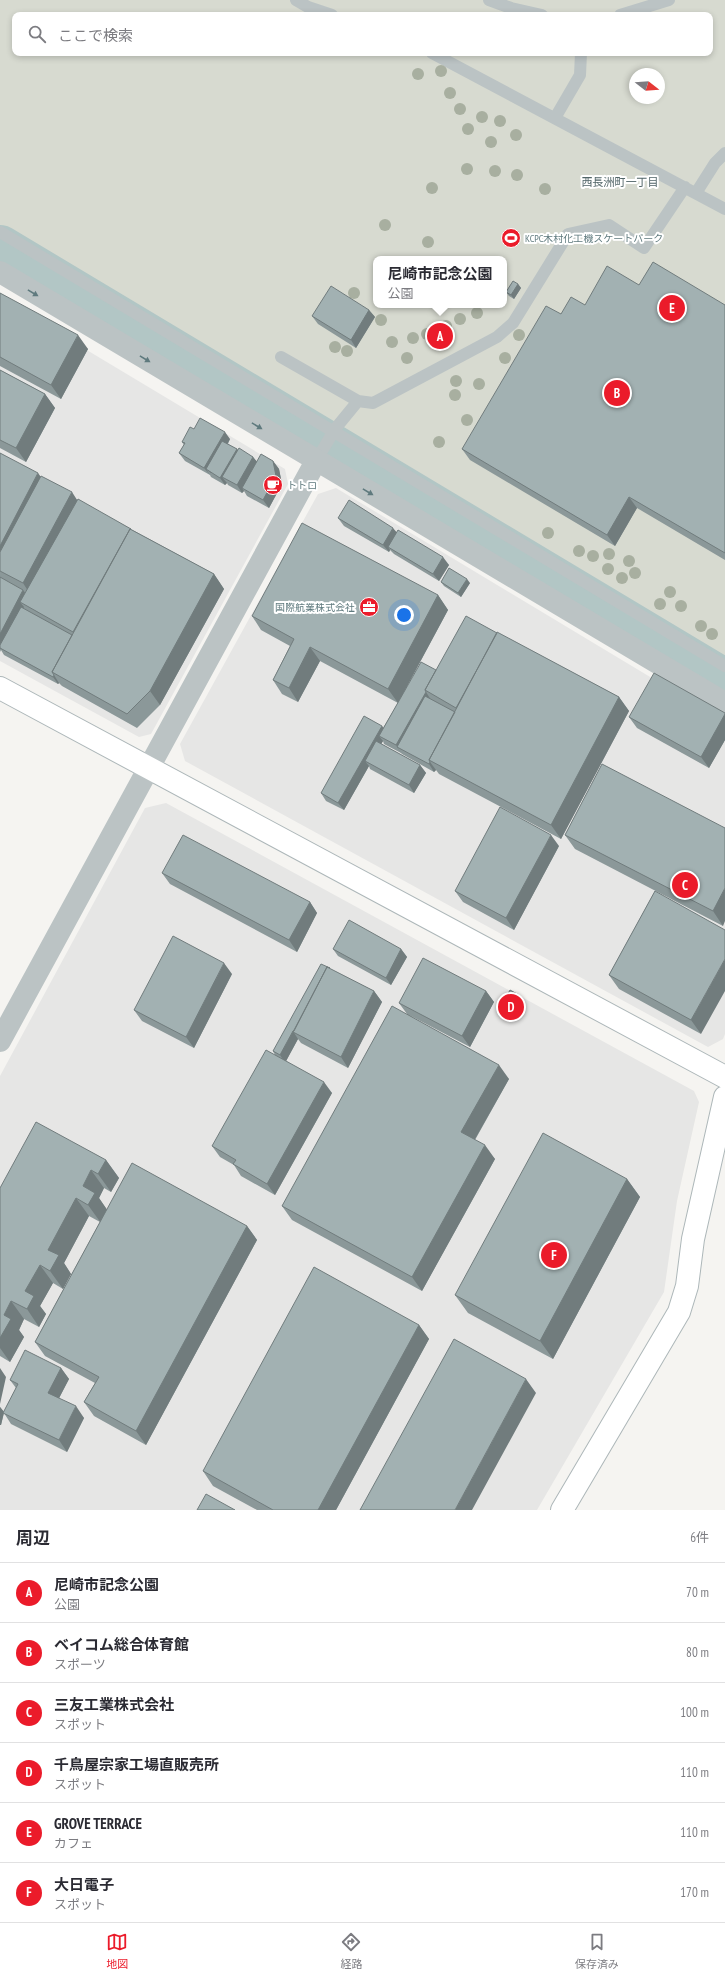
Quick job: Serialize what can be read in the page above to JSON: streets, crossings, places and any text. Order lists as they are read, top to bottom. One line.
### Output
{"districts":["西長洲町一丁目"],"places":{"sports":["KCPC木村化工機スケートパーク"],"cafe":["トトロ"],"office":["国際航業株式会社"]},"north":"right","page":{"search":"ここで検索","popup":["尼崎市記念公園","公園"],"pins":["E","A","B","C","D","F"],"heading":["周辺","6件"],"list":[{"mark":"A","name":"尼崎市記念公園","note":"公園","value":"70 m"},{"mark":"B","name":"ベイコム総合体育館","note":"スポーツ","value":"80 m"},{"mark":"C","name":"三友工業株式会社","note":"スポット","value":"100 m"},{"mark":"D","name":"千鳥屋宗家工場直販売所","note":"スポット","value":"110 m"},{"mark":"E","name":"GROVE TERRACE","note":"カフェ","value":"110 m"},{"mark":"F","name":"大日電子","note":"スポット","value":"170 m"}],"nav":["地図","経路","保存済み"]}}
